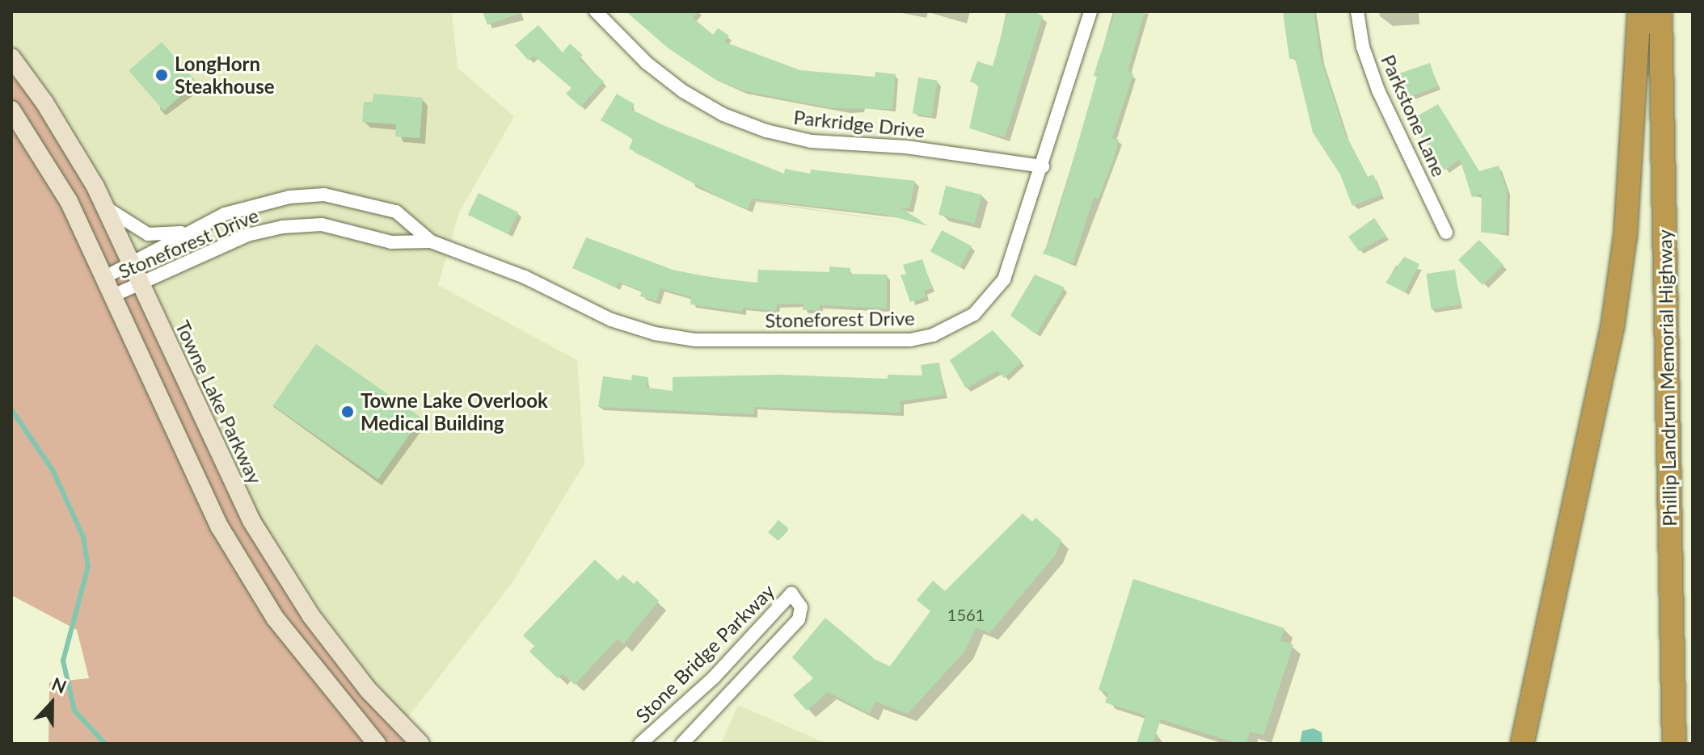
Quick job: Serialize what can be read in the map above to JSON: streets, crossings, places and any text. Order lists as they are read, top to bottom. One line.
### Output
{"streets":{"highway":["Phillip Landrum Memorial Highway"],"main road":["Towne Lake Parkway"],"street":["Parkstone Lane","Parkridge Drive","Stoneforest Drive","Stone Bridge Parkway"]},"crossings":[["Parkridge Drive","Stoneforest Drive"],["Stoneforest Drive","Towne Lake Parkway"]],"places":["LongHorn Steakhouse","Towne Lake Overlook Medical Building"],"house_numbers":["1561"],"north":"top"}
